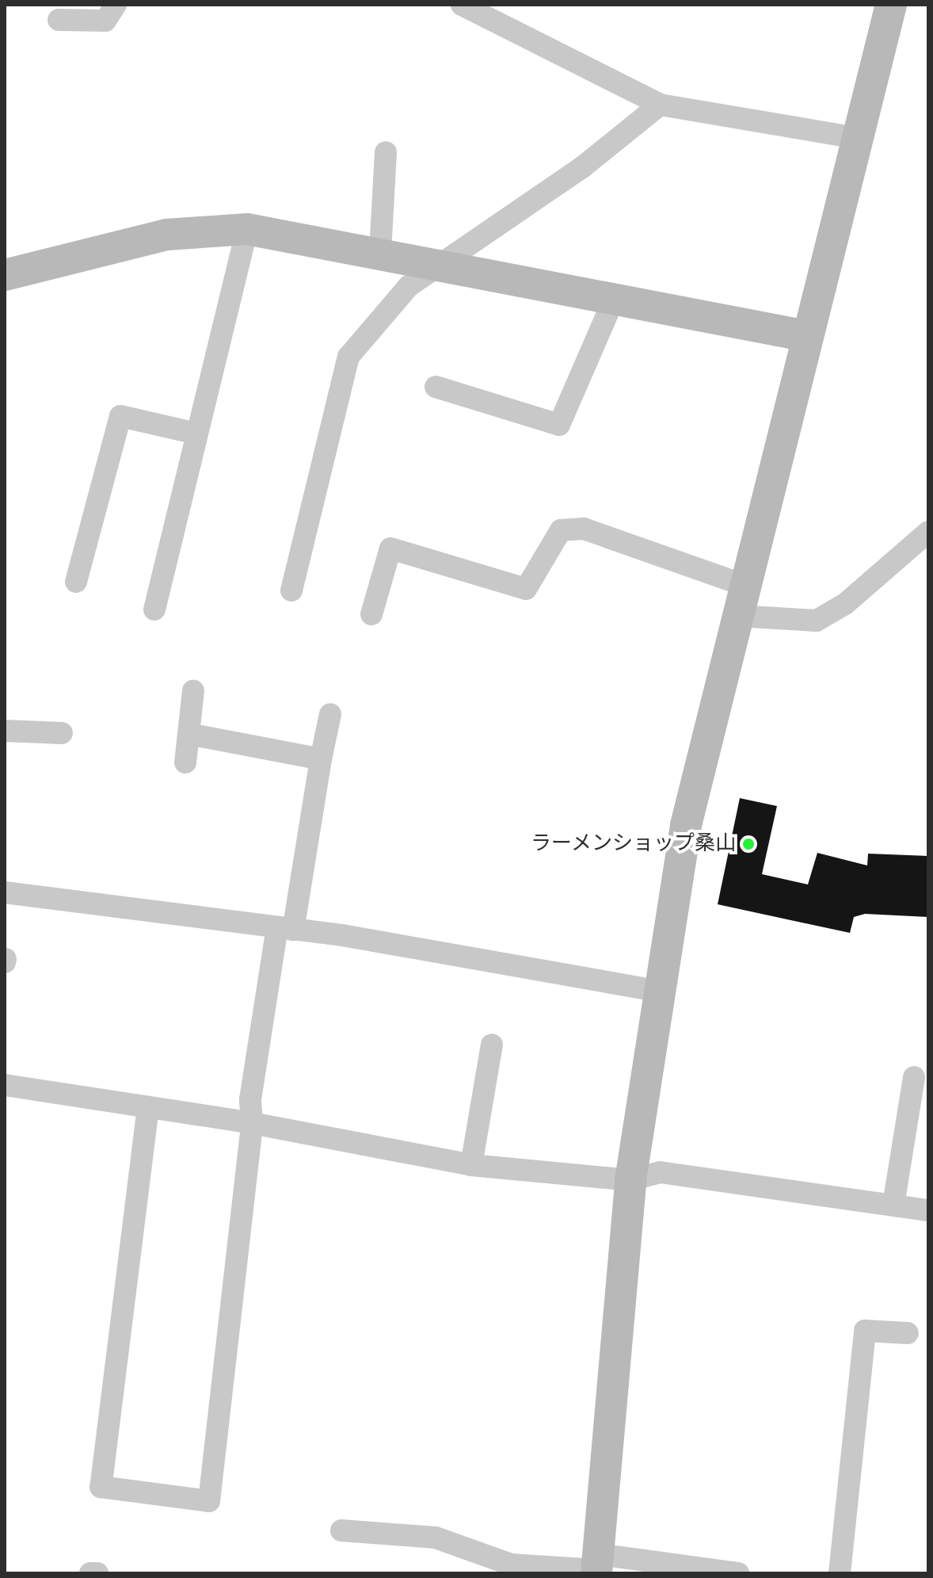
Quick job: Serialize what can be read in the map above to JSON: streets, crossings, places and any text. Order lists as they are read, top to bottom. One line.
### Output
{"places":["ラーメンショップ桑山"]}
